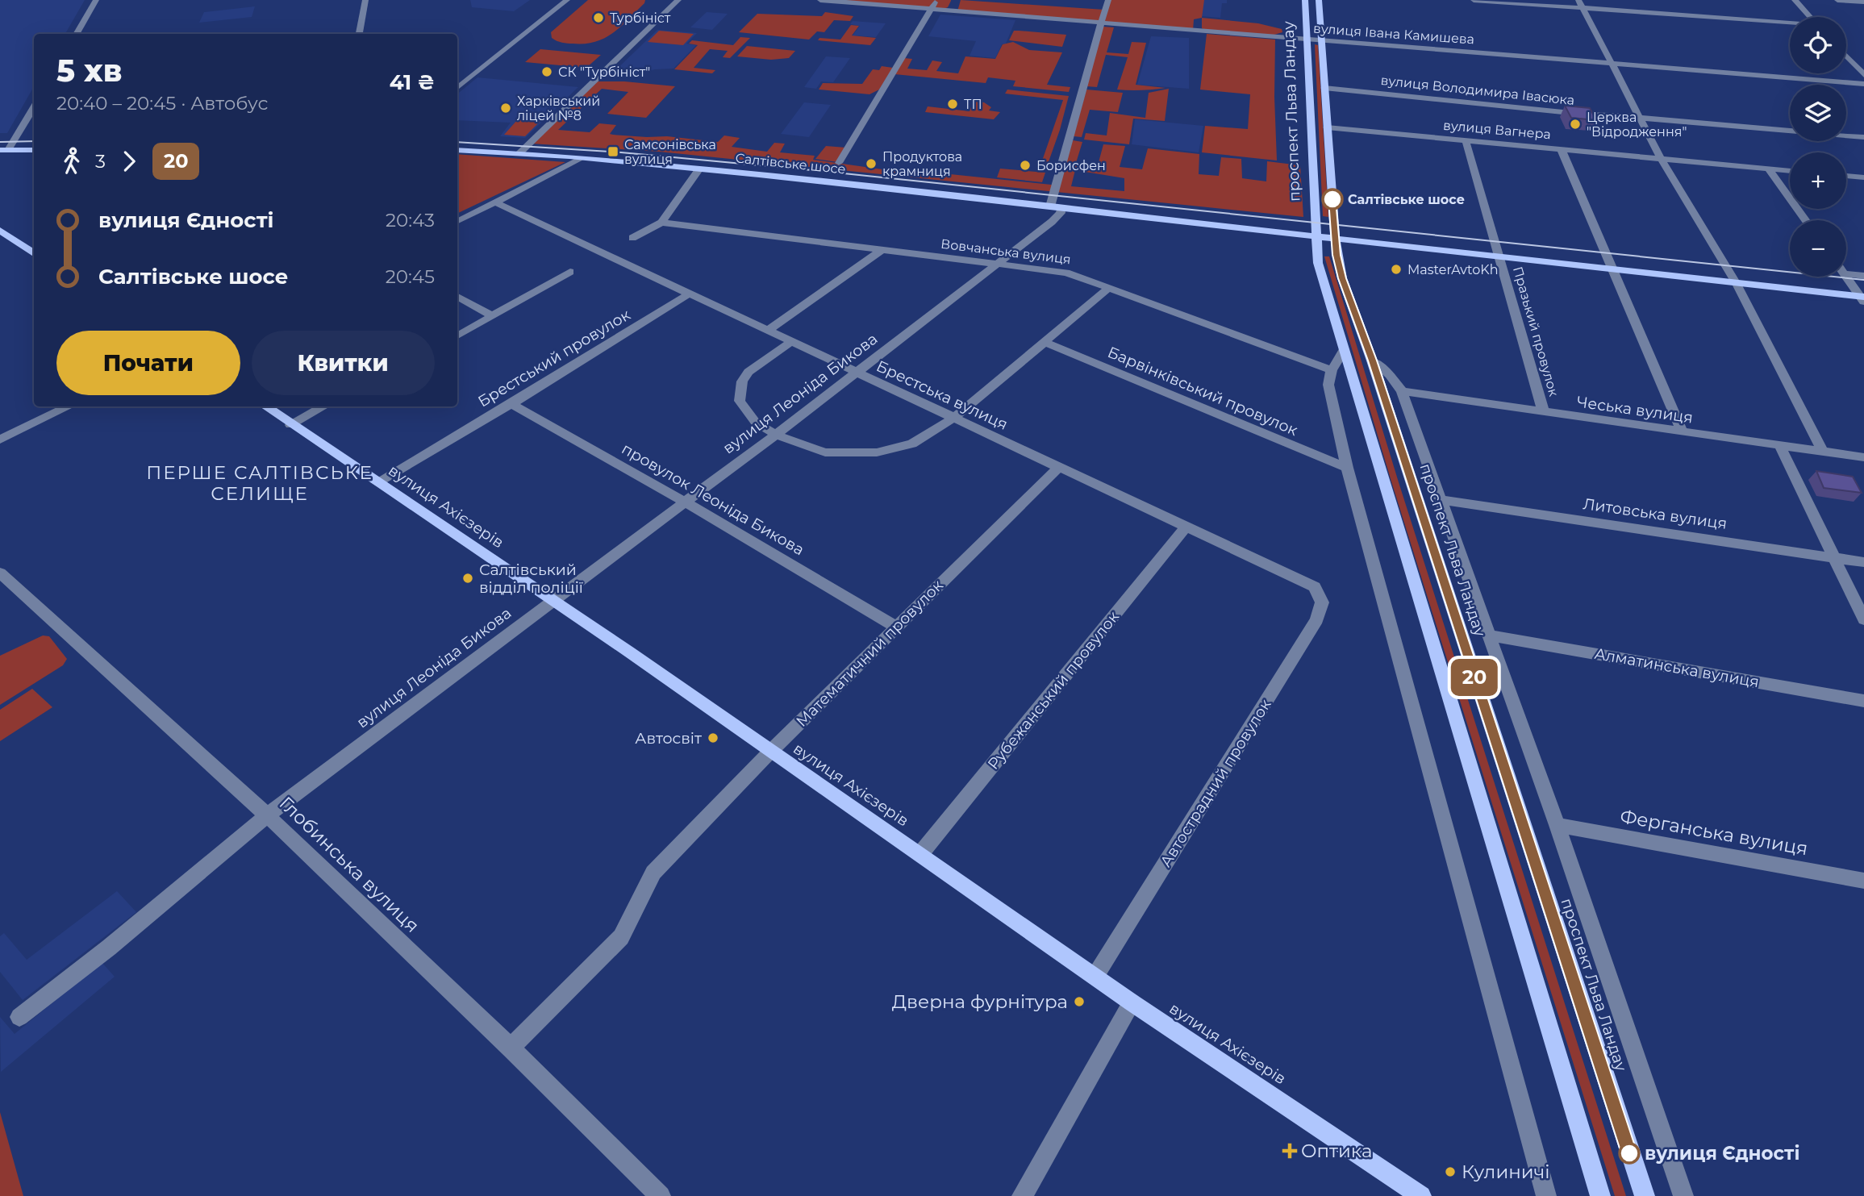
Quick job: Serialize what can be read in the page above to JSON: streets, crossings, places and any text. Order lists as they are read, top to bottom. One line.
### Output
{"streets":{"main road":["проспект Льва Ландау","Салтівське шосе","вулиця Ахієзерів"],"street":["вулиця Івана Камишева","вулиця Володимира Івасюка","вулиця Вагнера","Вовчанська вулиця","Празький провулок","Брестський провулок","Барвінківський провулок","вулиця Леоніда Бикова","Брестська вулиця","Чеська вулиця","провулок Леоніда Бикова","Литовська вулиця","Математичний провулок","Алматинська вулиця","Рубежанський провулок","Автострадний провулок","Ферганська вулиця","Глобинська вулиця"]},"crossings":[["вулиця Івана Камишева","проспект Льва Ландау"],["вулиця Івана Камишева","вулиця Леоніда Бикова"],["вулиця Володимира Івасюка","проспект Льва Ландау"],["проспект Льва Ландау","вулиця Вагнера"],["проспект Льва Ландау","Салтівське шосе"],["вулиця Вагнера","Празький провулок"],["Салтівське шосе","Празький провулок"],["Салтівське шосе","вулиця Леоніда Бикова"],["Вовчанська вулиця","вулиця Леоніда Бикова"],["Празький провулок","Чеська вулиця"],["Брестський провулок","Брестська вулиця"],["Брестський провулок","провулок Леоніда Бикова"],["Брестський провулок","вулиця Ахієзерів"],["вулиця Леоніда Бикова","Брестська вулиця"],["вулиця Леоніда Бикова","провулок Леоніда Бикова"],["вулиця Леоніда Бикова","вулиця Ахієзерів"],["вулиця Леоніда Бикова","Глобинська вулиця"],["Брестська вулиця","Математичний провулок"],["Брестська вулиця","Рубежанський провулок"],["Брестська вулиця","Автострадний провулок"],["провулок Леоніда Бикова","Математичний провулок"],["вулиця Ахієзерів","Математичний провулок"],["вулиця Ахієзерів","Рубежанський провулок"],["вулиця Ахієзерів","Автострадний провулок"],["Математичний провулок","Глобинська вулиця"]],"districts":["ПЕРШЕ САЛТІВСЬКЕ СЕЛИЩЕ"],"places":{"other":["Турбініст","СК \"Турбініст\"","ТП","Харківський ліцей №8","Церква \"Відродження\"","Продуктова крамниця","Борисфен","Салтівське шосе","MasterAvtoKh","Салтівський відділ поліції","Автосвіт","Дверна фурнітура","вулиця Єдності","Кулиничі"],"transit":["Самсонівська вулиця"],"health":["Оптика"]},"lines":["bus line 20"],"page":{"on_map":"20","map_buttons":["+","−"],"heading":["5 хв","20:40 – 20:45 · Автобус","41 ₴"],"legs":["3","20"],"list":[{"name":"вулиця Єдності","value":"20:43"},{"name":"Салтівське шосе","value":"20:45"}],"buttons":["Почати","Квитки"]}}
